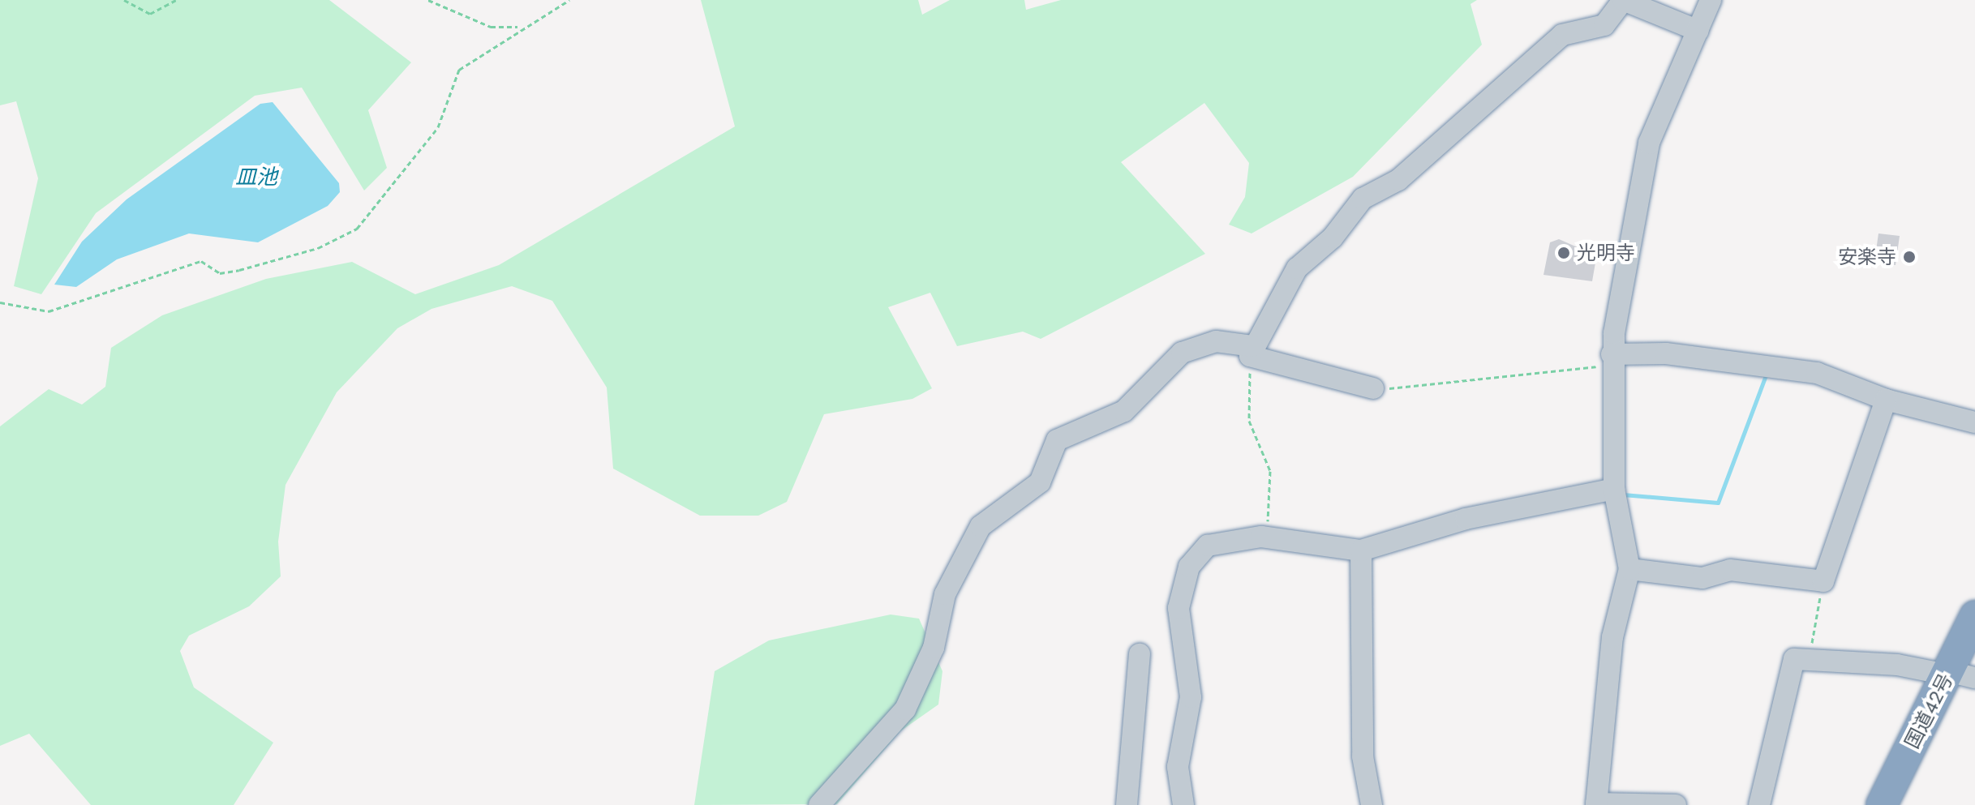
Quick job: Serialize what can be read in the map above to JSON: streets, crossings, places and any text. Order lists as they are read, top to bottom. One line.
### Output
{"streets":{"highway":["国道42号"]},"water":["皿池"],"places":["光明寺","安楽寺"]}
